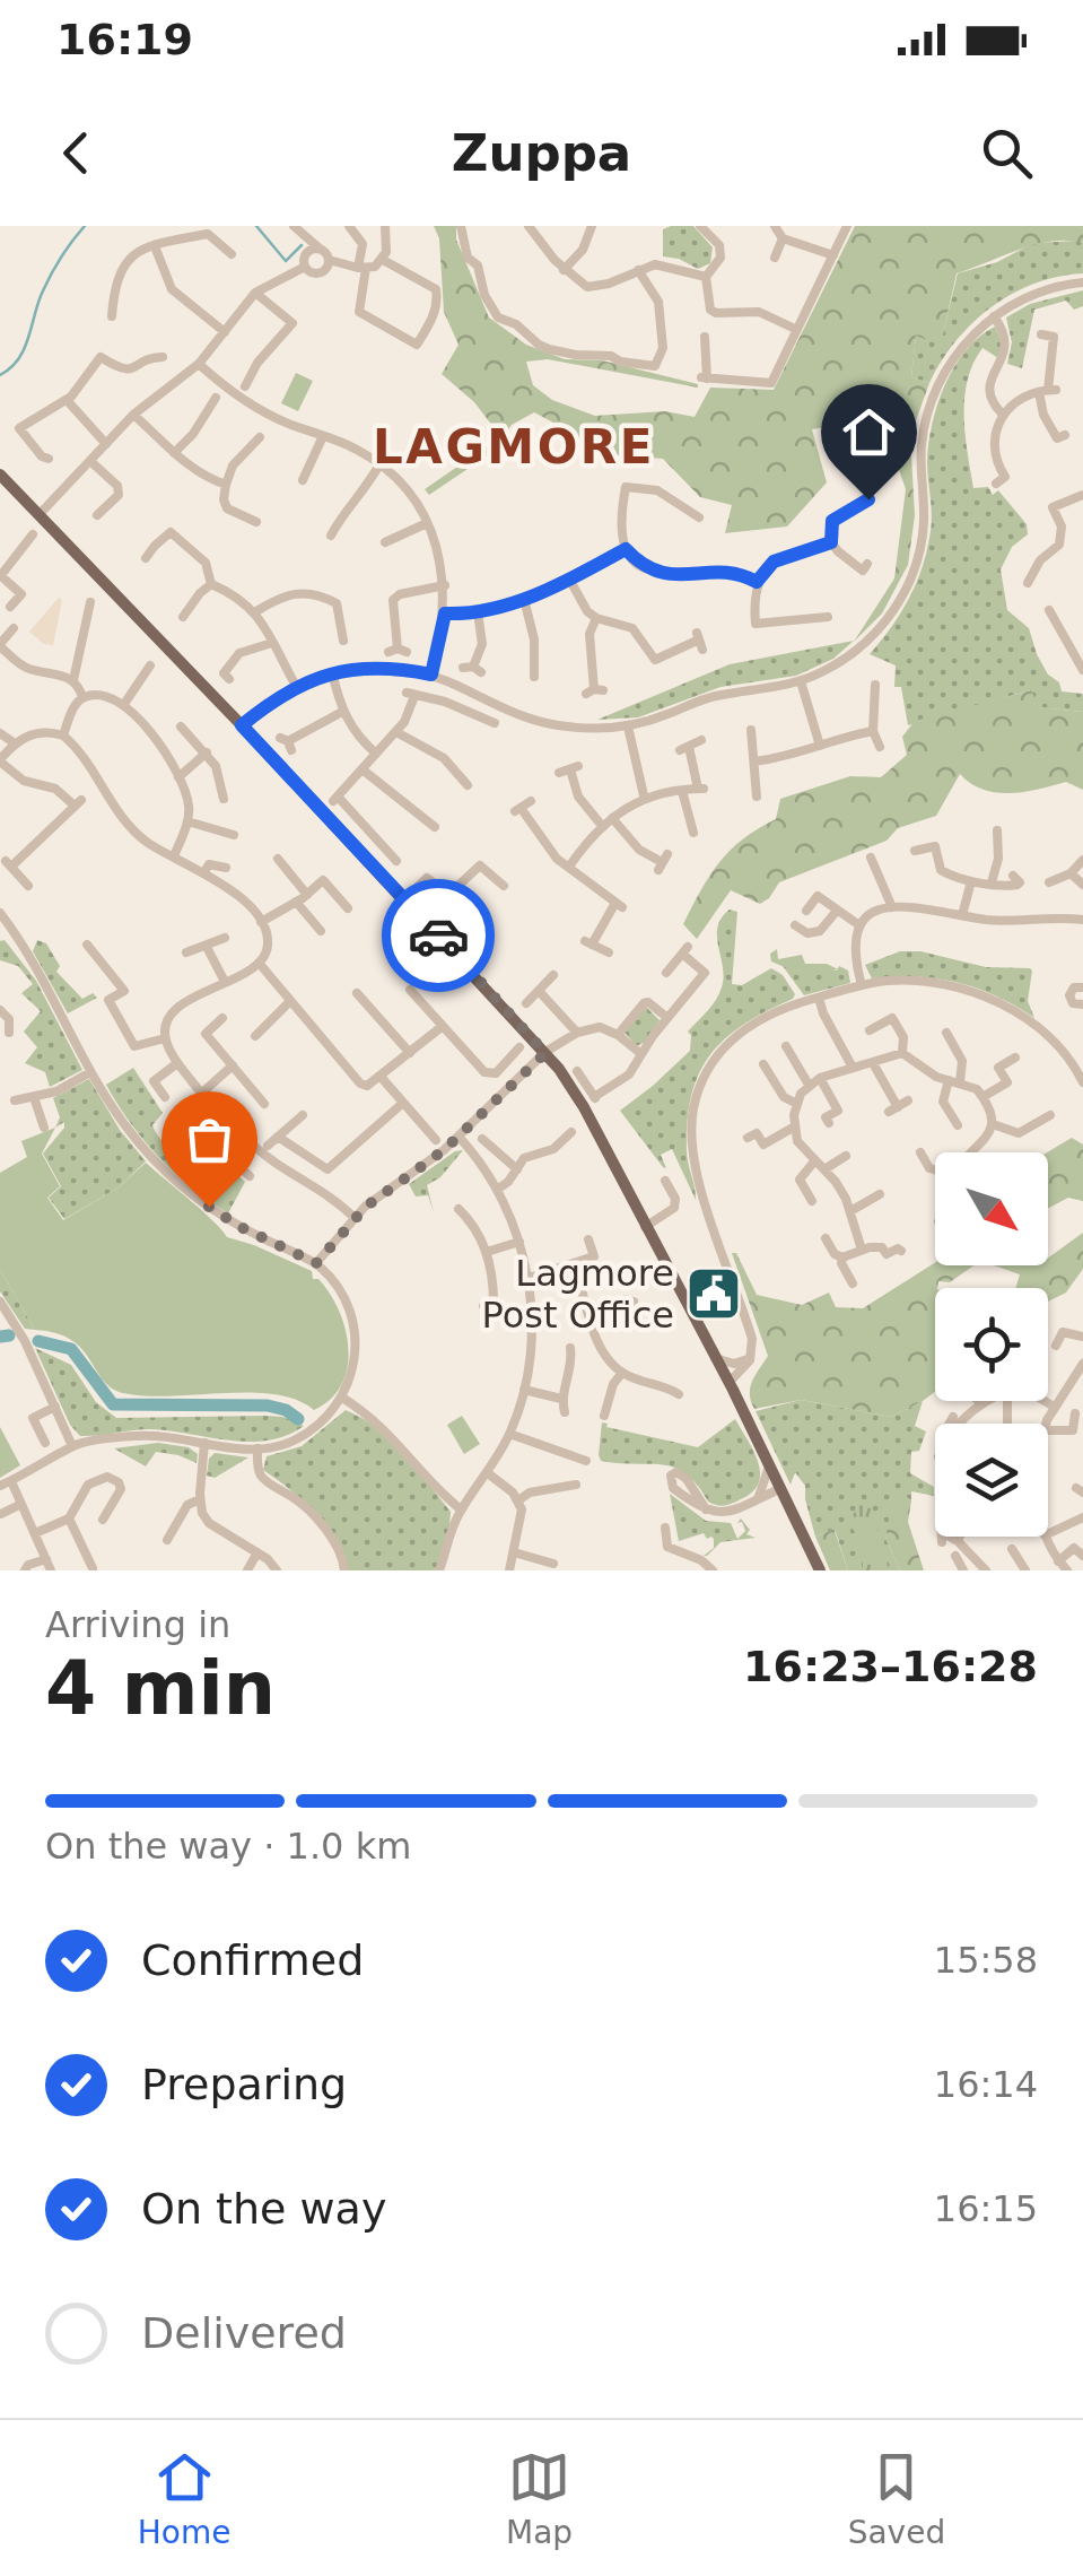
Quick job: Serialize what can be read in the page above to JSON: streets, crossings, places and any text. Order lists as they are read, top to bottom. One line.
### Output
{"districts":["LAGMORE"],"places":{"public building":["Lagmore Post Office"]},"north":"bottom right","page":{"status":"16:19","header":"Zuppa","heading":["4 min","Arriving in","16:23–16:28"],"bar":"On the way · 1.0 km","list":[["Confirmed","15:58"],["Preparing","16:14"],["On the way","16:15"],"Delivered"],"tabs":["Home","Map","Saved"]}}
